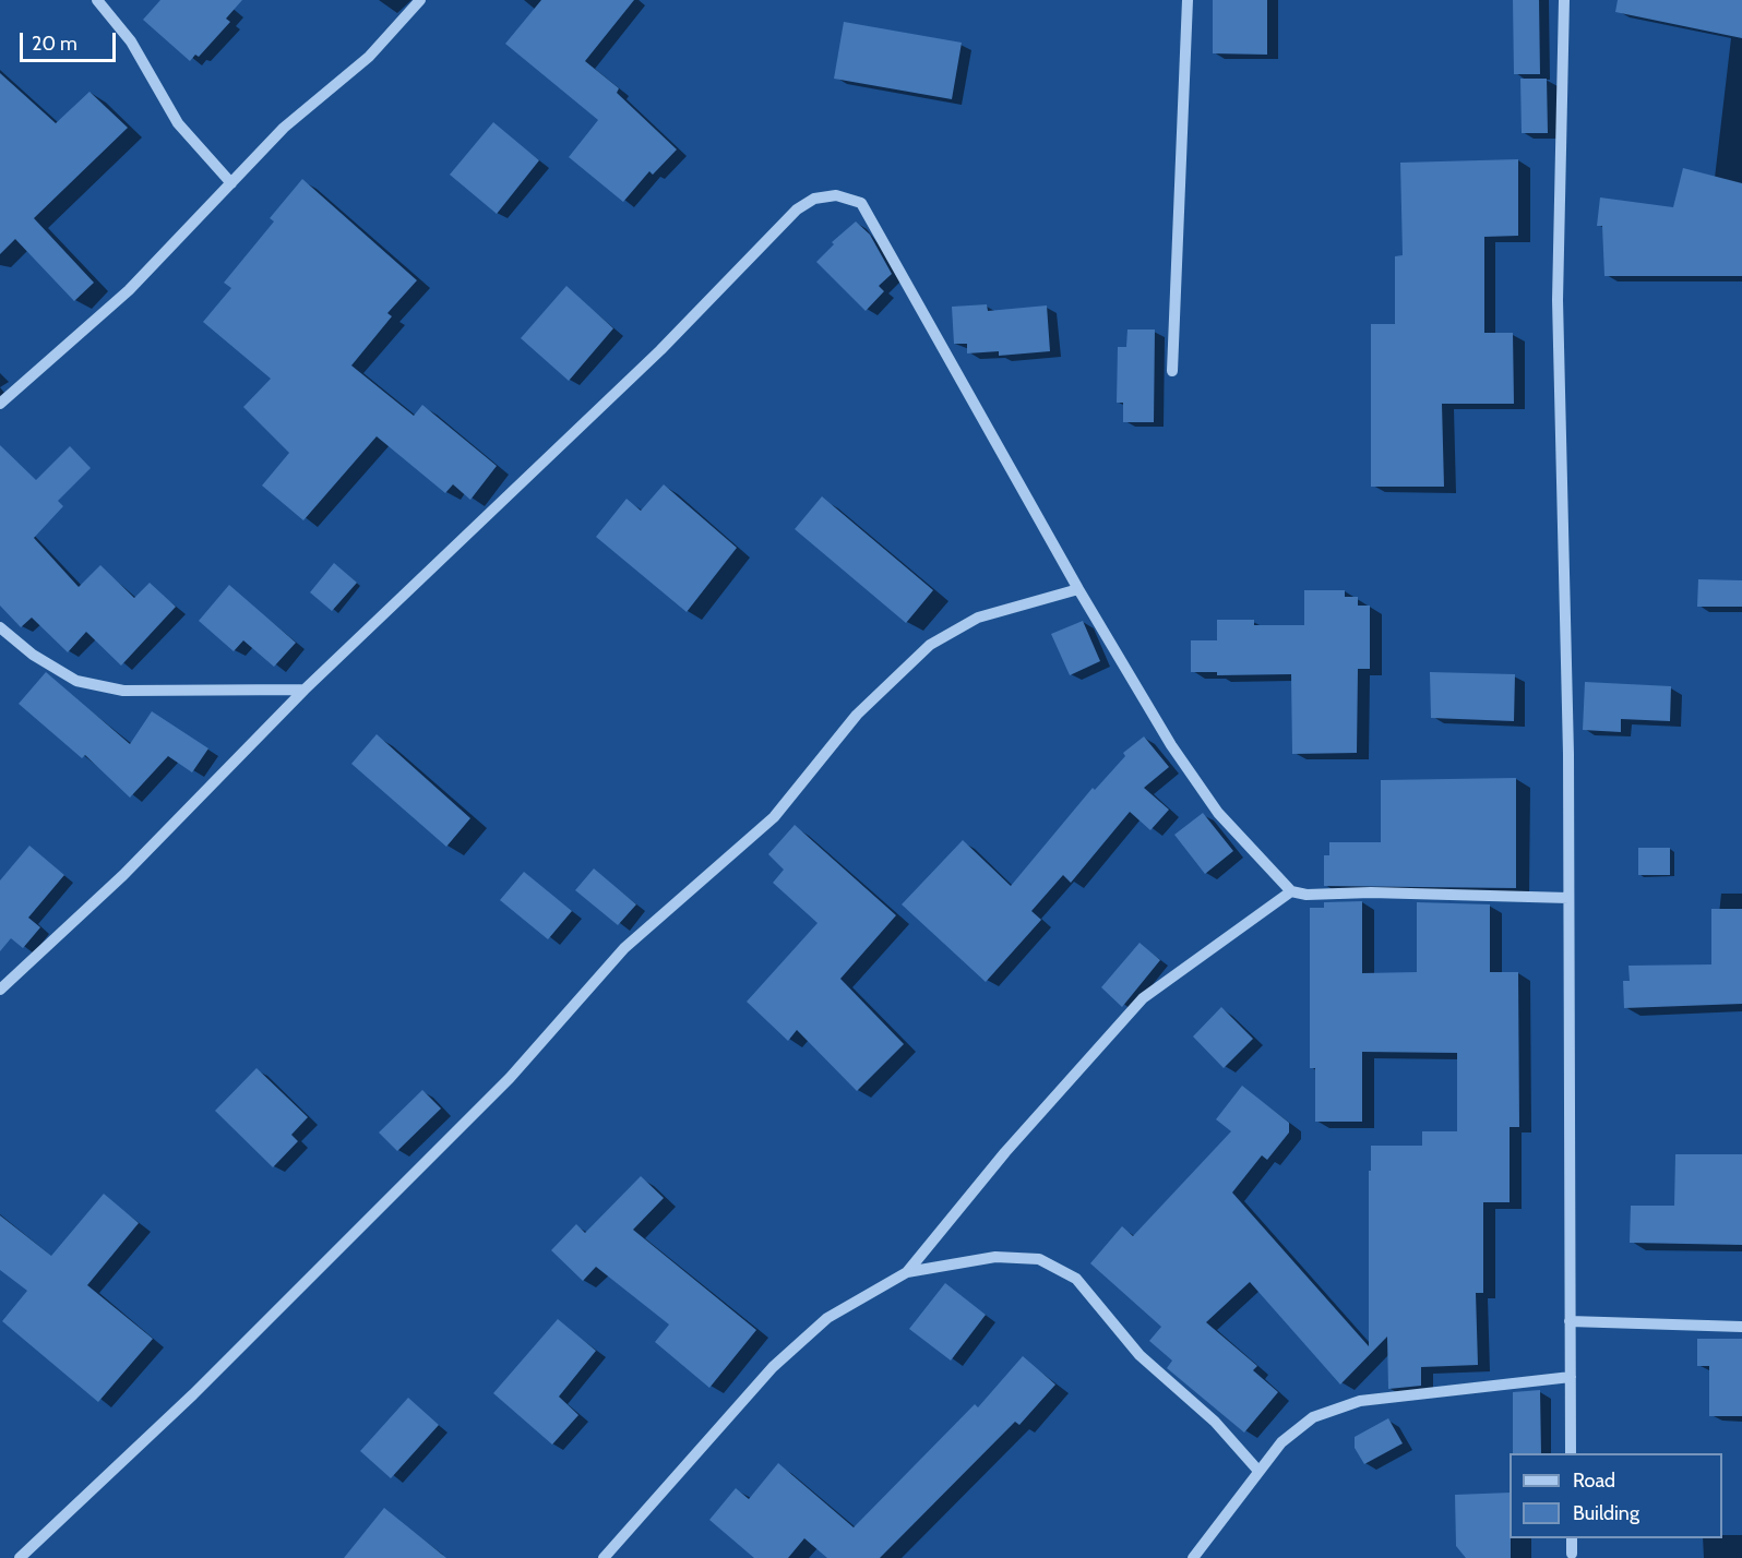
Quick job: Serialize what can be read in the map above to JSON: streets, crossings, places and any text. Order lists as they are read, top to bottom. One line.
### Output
{"legend":["Road","Building"],"scale_bar":"20 m"}
